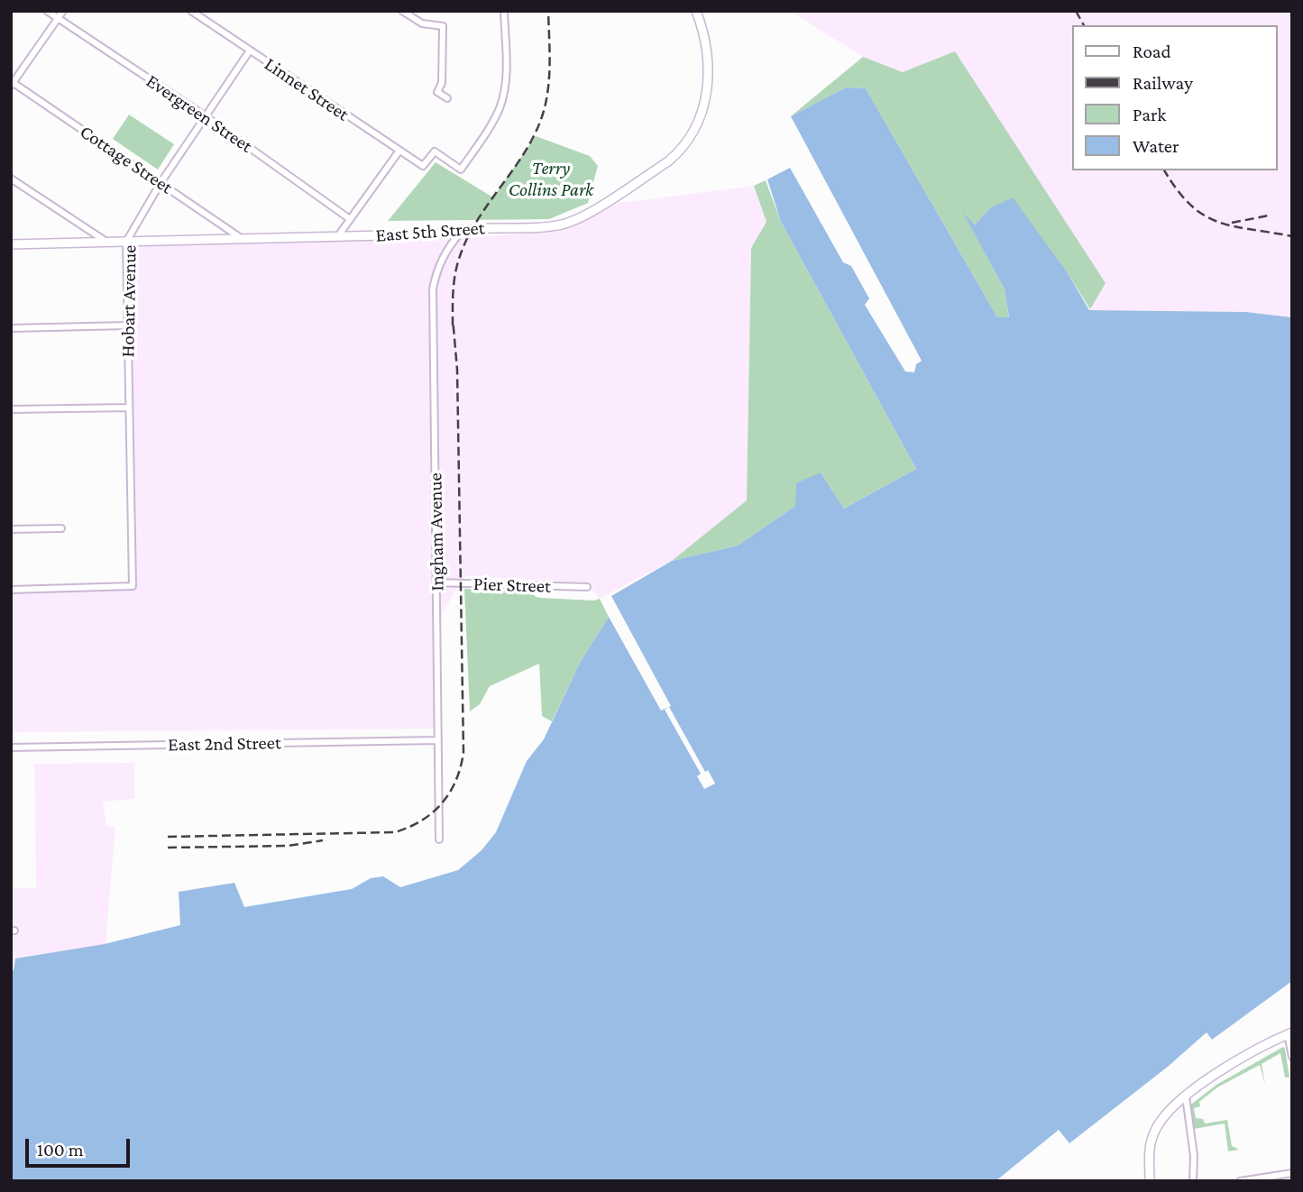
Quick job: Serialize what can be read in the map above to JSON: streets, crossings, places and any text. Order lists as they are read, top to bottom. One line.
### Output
{"streets":{"street":["Linnet Street","Evergreen Street","Cottage Street","East 5th Street","Hobart Avenue","Ingham Avenue","Pier Street","East 2nd Street"]},"crossings":[["Linnet Street","Hobart Avenue"],["Evergreen Street","Hobart Avenue"],["Cottage Street","East 5th Street"],["Cottage Street","Hobart Avenue"],["East 5th Street","Hobart Avenue"],["East 5th Street","Ingham Avenue"],["Ingham Avenue","Pier Street"],["Ingham Avenue","East 2nd Street"]],"parks":["Terry Collins Park"],"legend":["Road","Railway","Park","Water"],"scale_bar":"100 m"}
